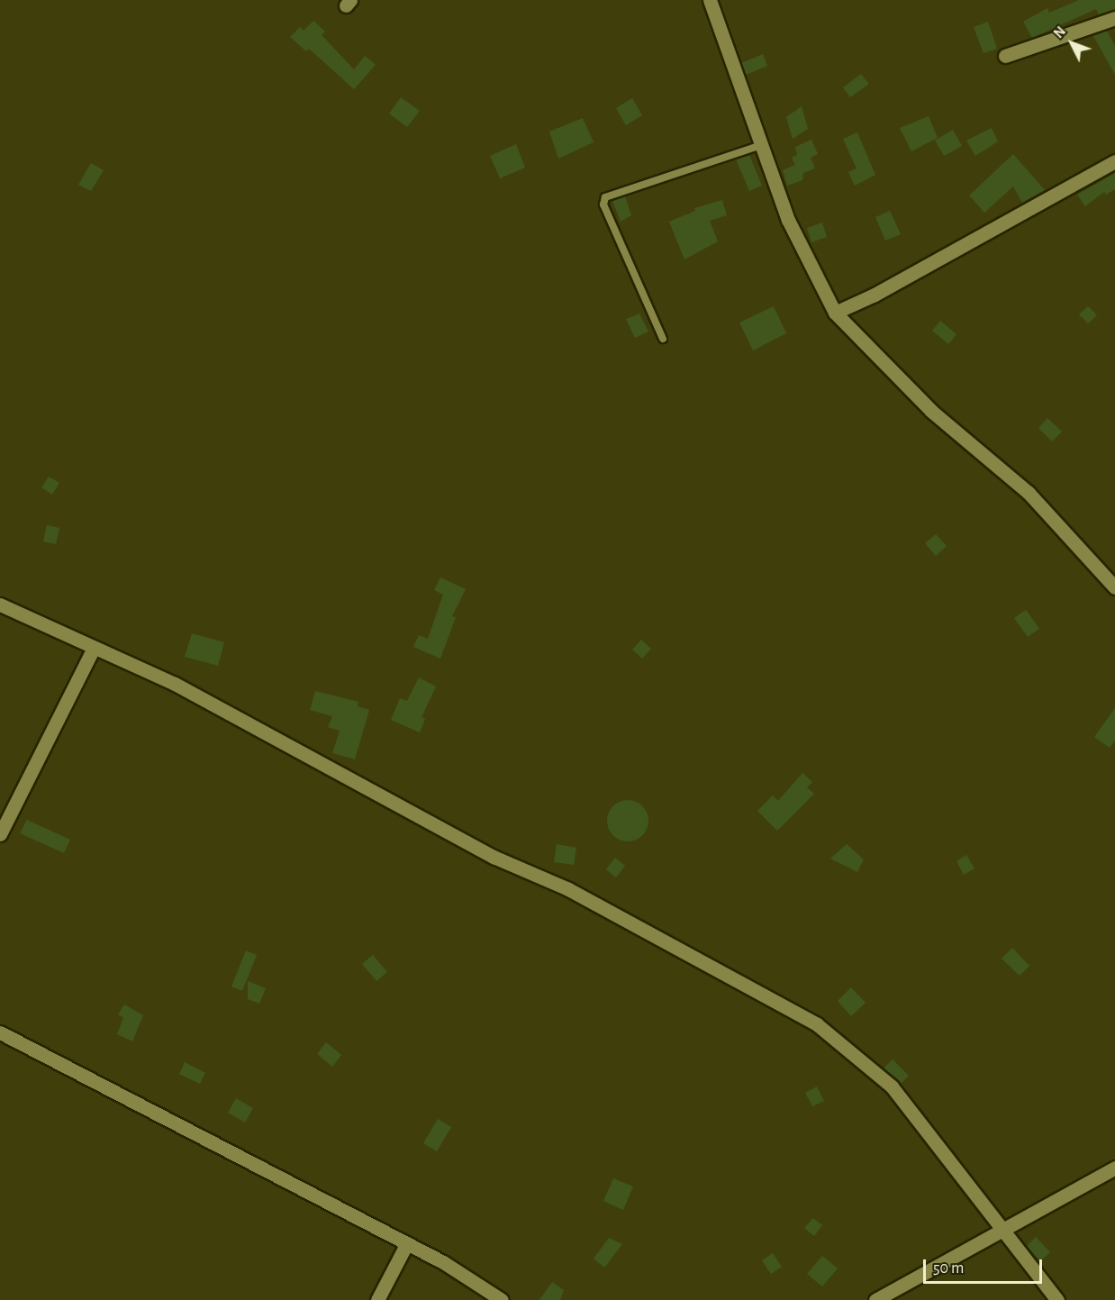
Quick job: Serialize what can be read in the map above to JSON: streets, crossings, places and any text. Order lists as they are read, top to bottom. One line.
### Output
{"scale_bar":"50 m","north":"top left"}
